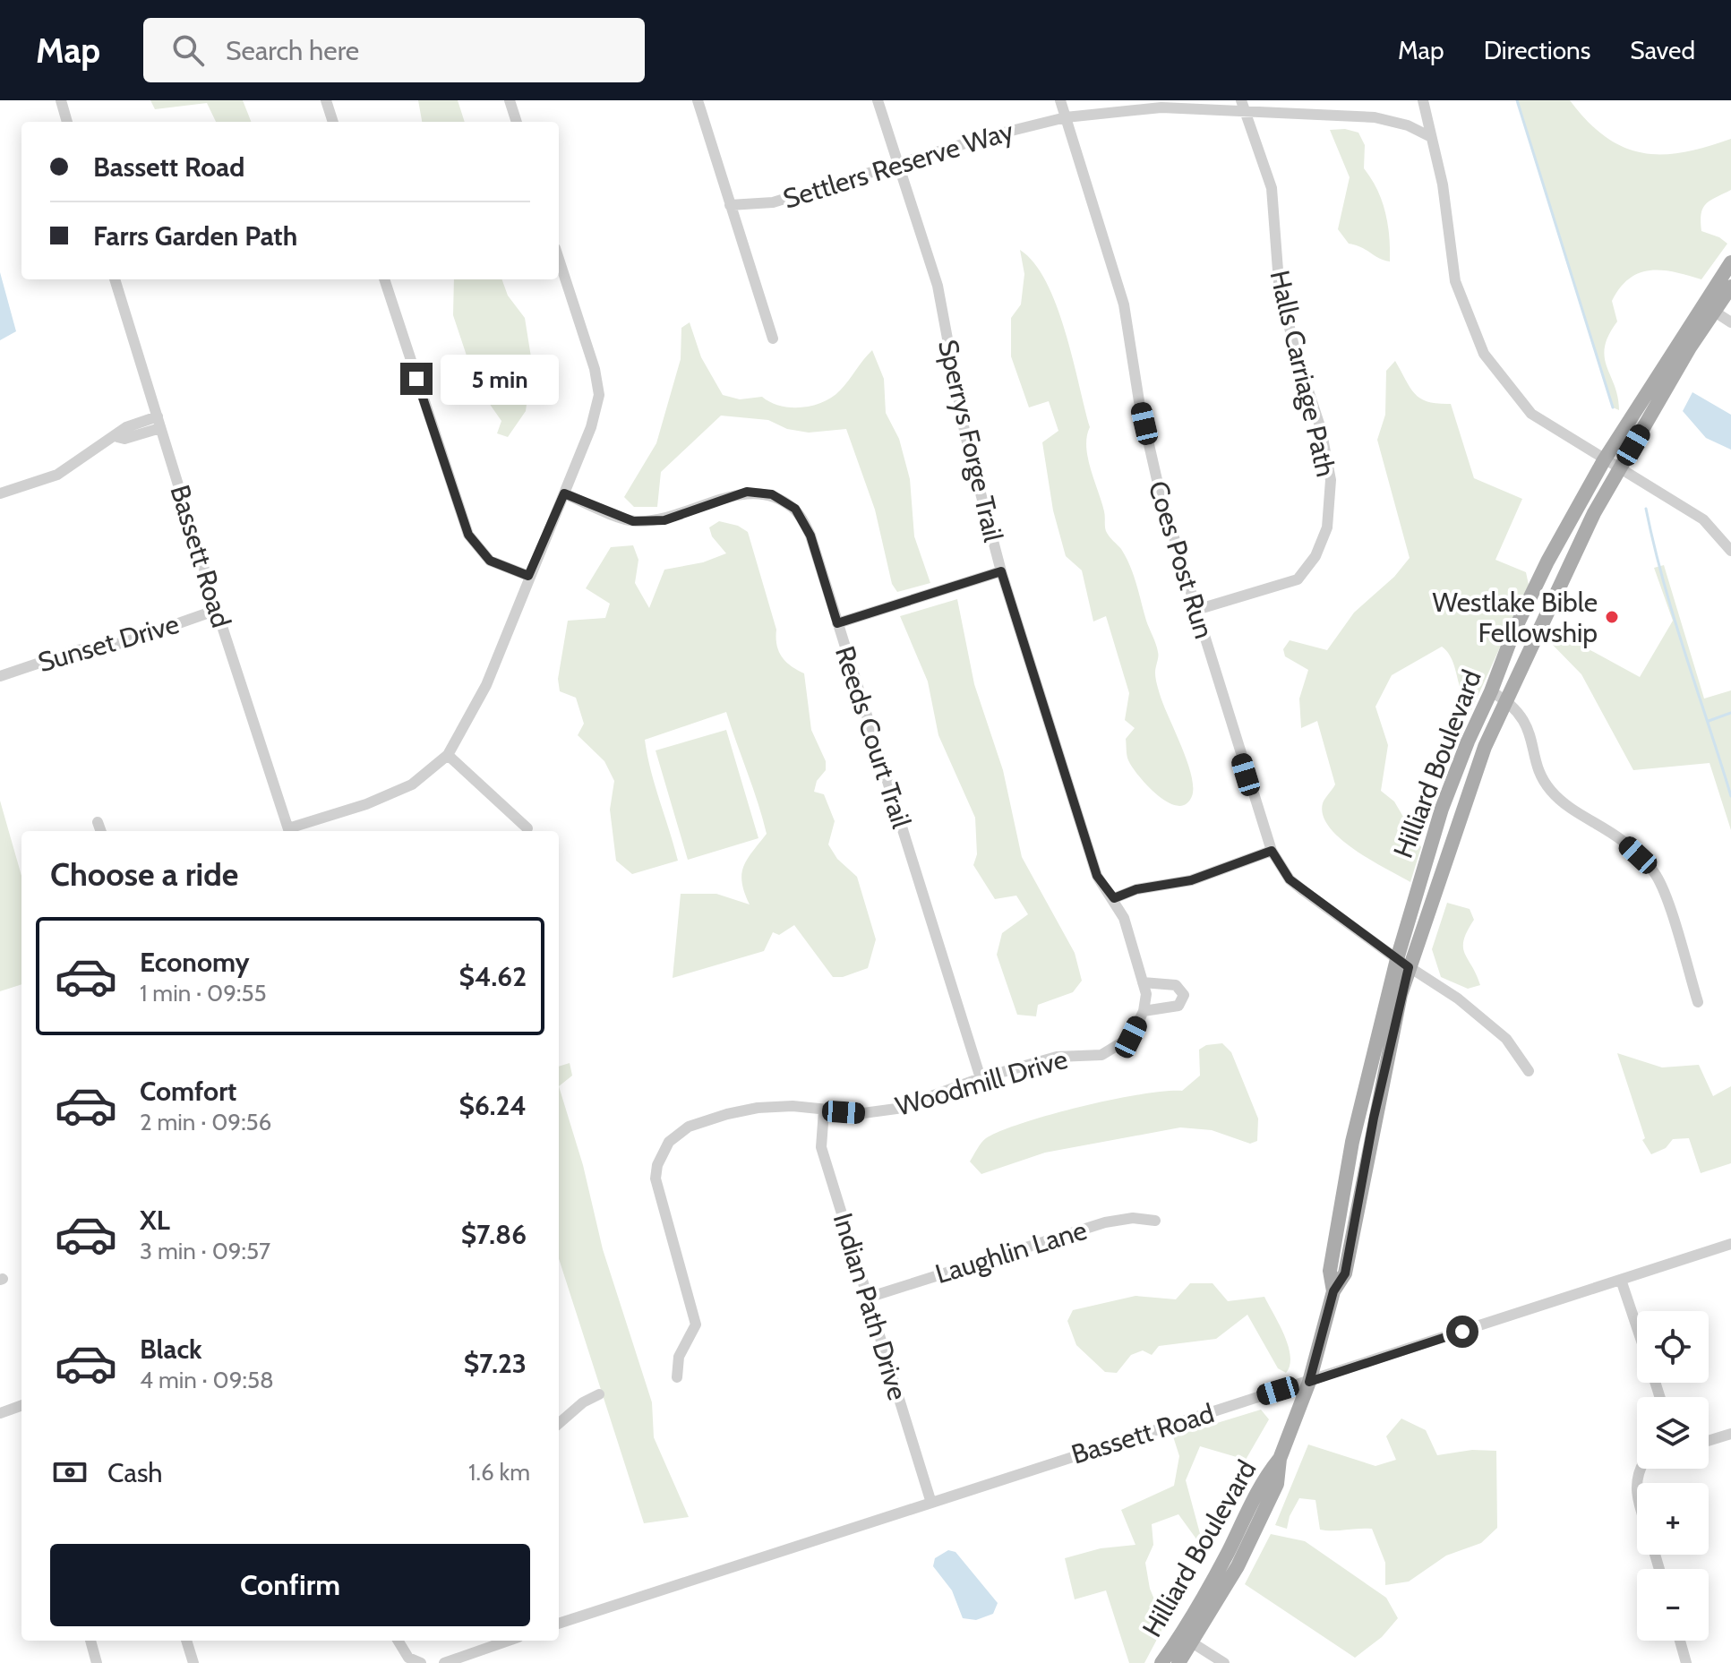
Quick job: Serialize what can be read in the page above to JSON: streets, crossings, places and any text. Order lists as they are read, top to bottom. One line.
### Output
{"streets":{"main road":["Hilliard Boulevard"],"street":["Settlers Reserve Way","Halls Carriage Path","Sperrys Forge Trail","Bassett Road","Coes Post Run","Sunset Drive","Reeds Court Trail","Woodmill Drive","Laughlin Lane","Indian Path Drive"]},"crossings":[["Settlers Reserve Way","Halls Carriage Path"],["Settlers Reserve Way","Sperrys Forge Trail"],["Settlers Reserve Way","Coes Post Run"],["Halls Carriage Path","Coes Post Run"],["Sperrys Forge Trail","Woodmill Drive"],["Bassett Road","Sunset Drive"],["Bassett Road","Hilliard Boulevard"],["Bassett Road","Indian Path Drive"],["Coes Post Run","Hilliard Boulevard"],["Reeds Court Trail","Woodmill Drive"],["Woodmill Drive","Indian Path Drive"],["Laughlin Lane","Indian Path Drive"]],"places":["Westlake Bible Fellowship"],"page":{"header":"Map","search":"Search here","nav":["Map","Directions","Saved"],"banner":["Bassett Road","Farrs Garden Path"],"bubble":"5 min","heading":"Choose a ride","list":[{"name":"Economy","note":"1 min · 09:55","value":"$4.62"},{"name":"Comfort","note":"2 min · 09:56","value":"$6.24"},{"name":"XL","note":"3 min · 09:57","value":"$7.86"},{"name":"Black","note":"4 min · 09:58","value":"$7.23"}],"map_buttons":["+","−"],"pay":["Cash","1.6 km"],"buttons":"Confirm"}}
